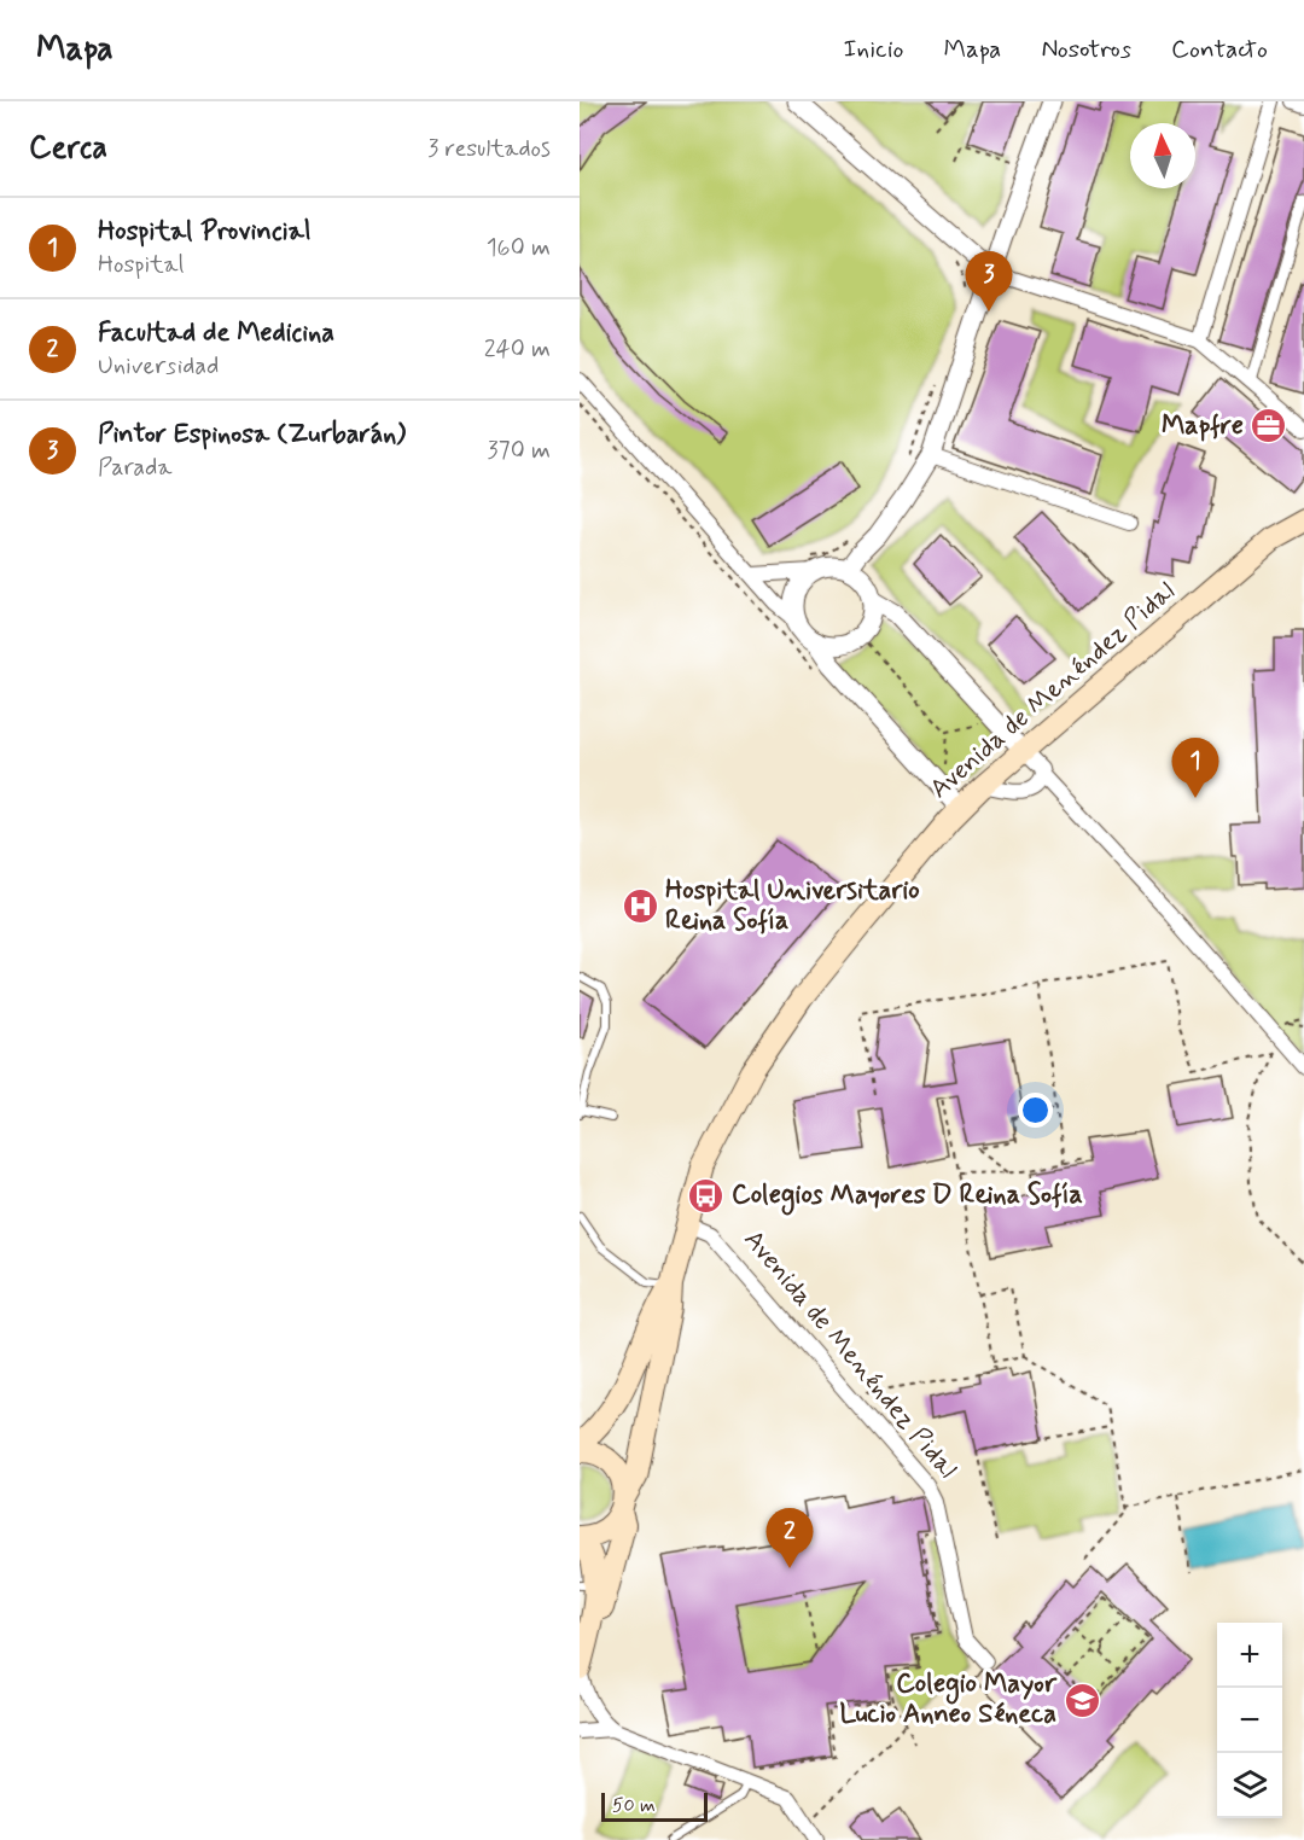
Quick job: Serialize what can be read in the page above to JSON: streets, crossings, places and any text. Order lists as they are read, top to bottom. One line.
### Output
{"streets":{"main road":["Avenida de Menéndez Pidal"]},"places":{"office":["Mapfre"],"hospital":["Hospital Universitario Reina Sofía"],"bus stop":["Colegios Mayores D Reina Sofía"],"school or university":["Colegio Mayor Lucio Anneo Séneca"]},"scale_bar":"50 m","north":"top","page":{"header":"Mapa","nav":["Inicio","Mapa","Nosotros","Contacto"],"heading":["Cerca","3 resultados"],"list":[{"mark":"1","name":"Hospital Provincial","note":"Hospital","value":"160 m"},{"mark":"2","name":"Facultad de Medicina","note":"Universidad","value":"240 m"},{"mark":"3","name":"Pintor Espinosa (Zurbarán)","note":"Parada","value":"370 m"}],"pins":["3","1","2"],"map_buttons":["+","−"],"scale":"50 m"}}
